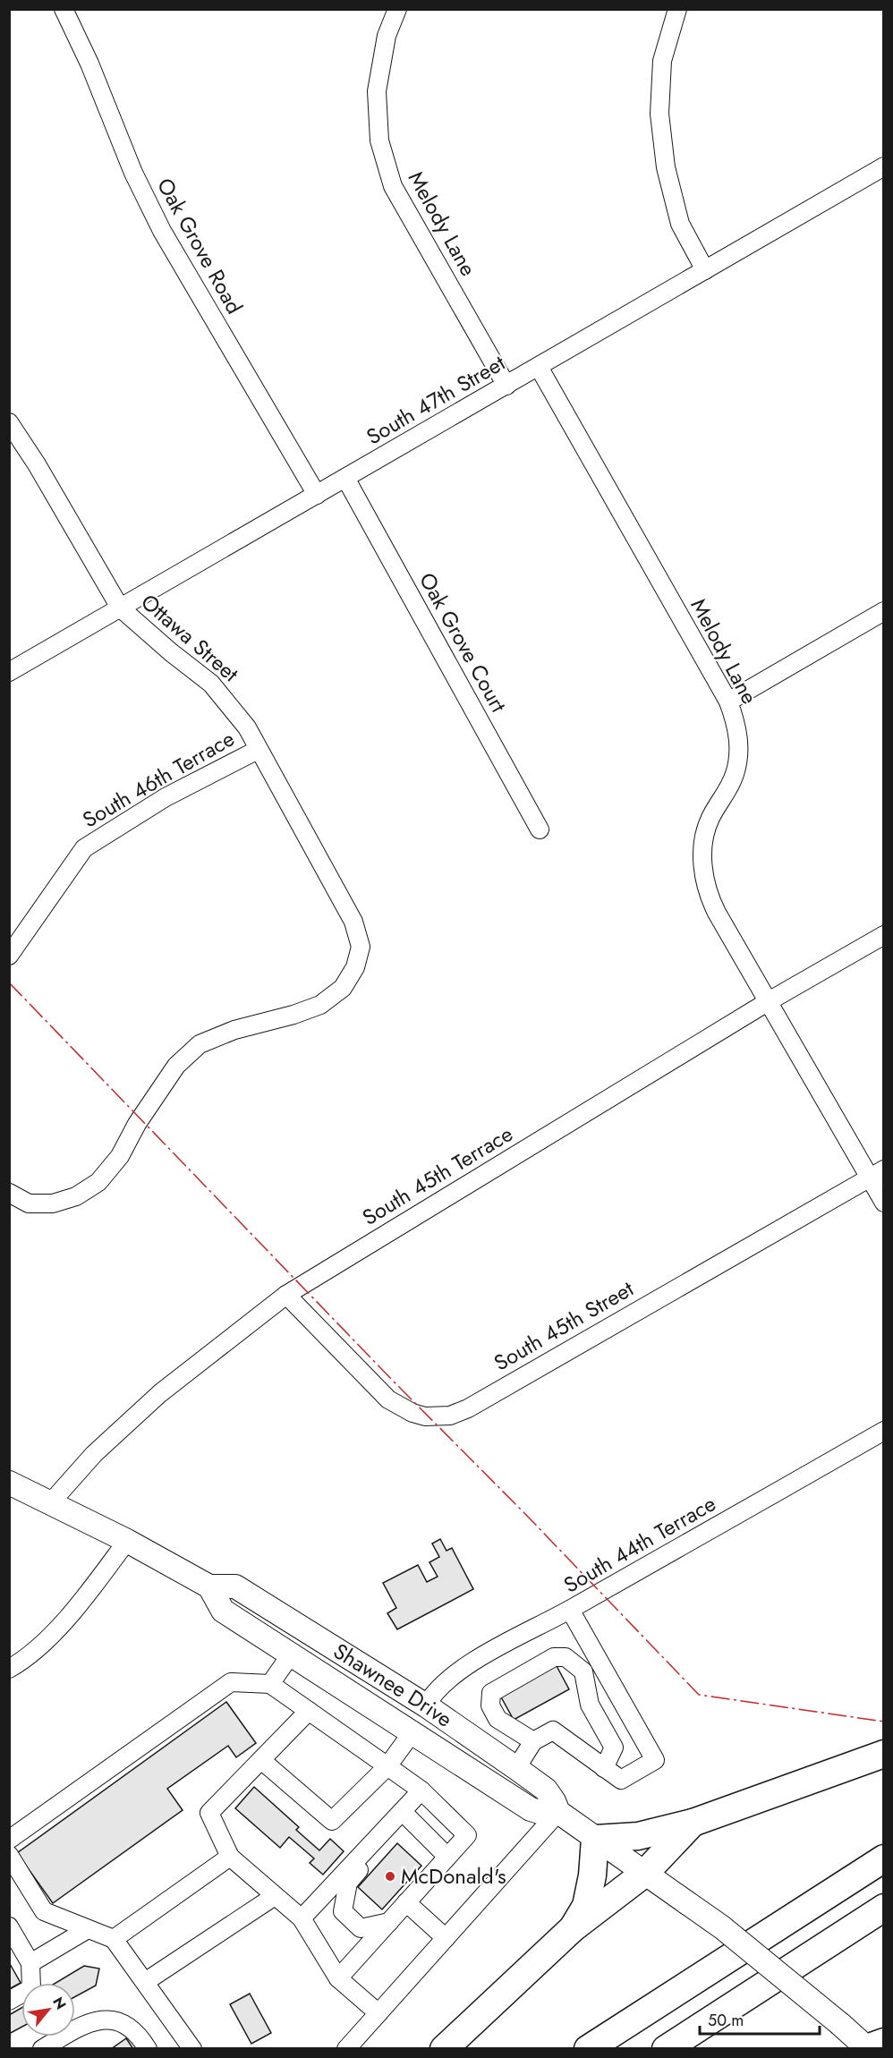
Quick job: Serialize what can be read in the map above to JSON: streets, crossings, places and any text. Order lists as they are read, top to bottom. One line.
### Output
{"streets":{"main road":["Shawnee Drive"],"street":["Melody Lane","Oak Grove Road","South 47th Street","Ottawa Street","Oak Grove Court","South 46th Terrace","South 45th Terrace","South 45th Street","South 44th Terrace"]},"crossings":[["Melody Lane","South 47th Street"],["Melody Lane","South 45th Terrace"],["Oak Grove Road","South 47th Street"],["South 47th Street","Ottawa Street"],["South 47th Street","Oak Grove Court"],["Ottawa Street","South 46th Terrace"],["South 45th Terrace","South 45th Street"],["South 45th Terrace","Shawnee Drive"],["South 44th Terrace","Shawnee Drive"]],"places":["McDonald's"],"scale_bar":"50 m","north":"top right"}
